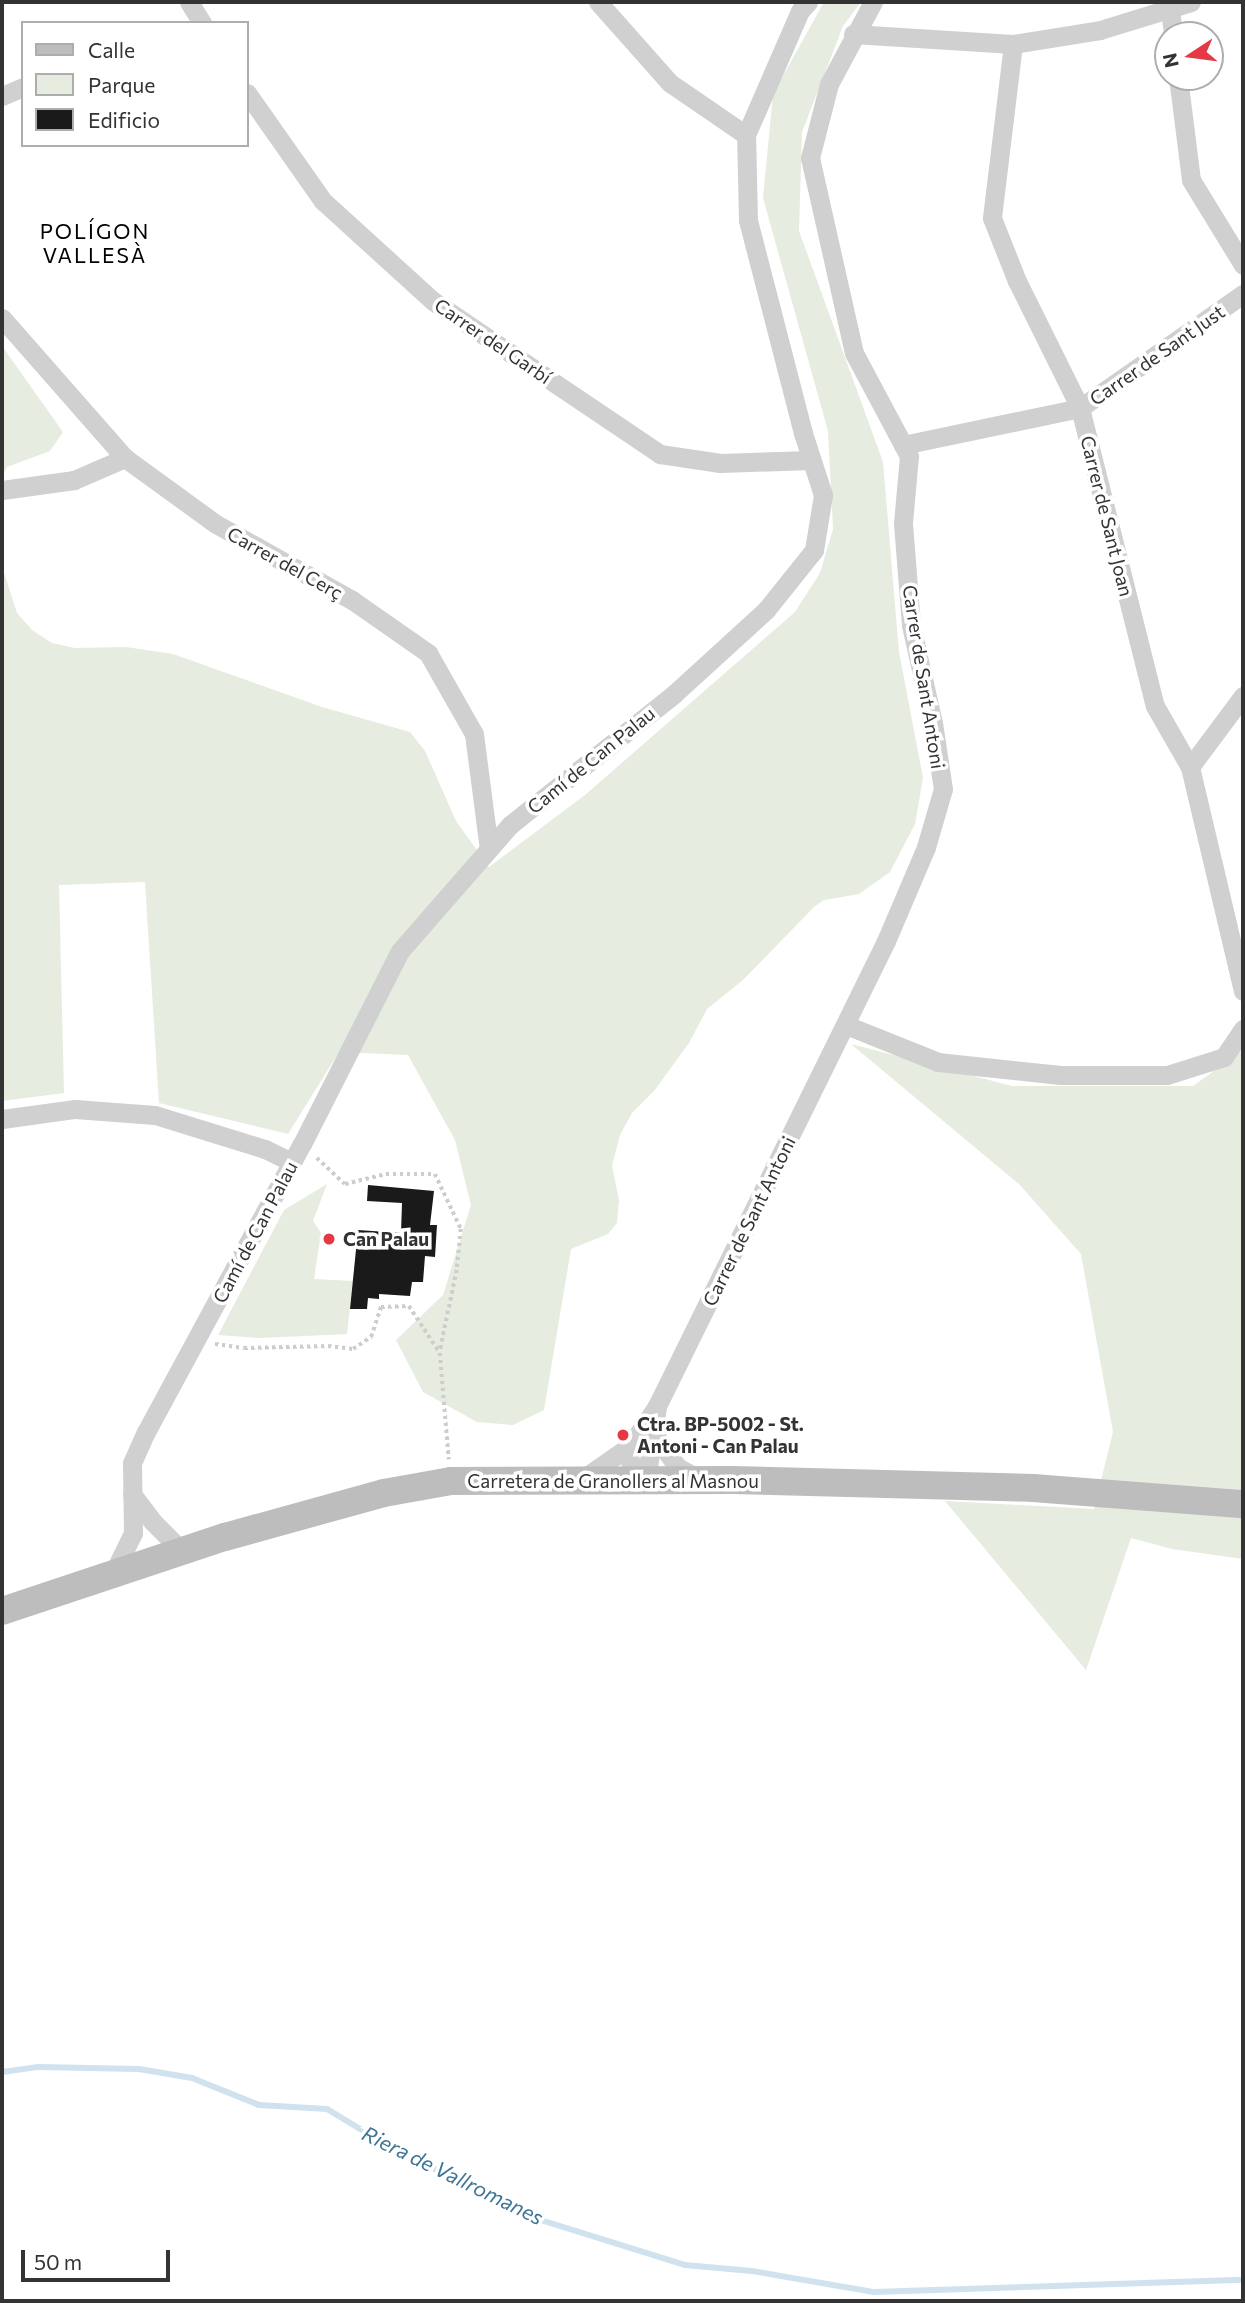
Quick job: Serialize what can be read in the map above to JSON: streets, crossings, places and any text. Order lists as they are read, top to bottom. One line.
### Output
{"streets":{"main road":["Carretera de Granollers al Masnou"],"street":["Carrer del Garbí","Carrer de Sant Just","Carrer de Sant Joan","Carrer del Cerç","Carrer de Sant Antoni","Camí de Can Palau"]},"crossings":[["Carrer del Garbí","Camí de Can Palau"],["Carrer de Sant Just","Carrer de Sant Joan"],["Carrer de Sant Just","Carrer de Sant Antoni"],["Carrer del Cerç","Camí de Can Palau"],["Carrer de Sant Antoni","Carretera de Granollers al Masnou"],["Camí de Can Palau","Carretera de Granollers al Masnou"]],"districts":["POLÍGON VALLESÀ"],"water":["Riera de Vallromanes"],"places":["Can Palau","Ctra. BP-5002 - St. Antoni - Can Palau"],"legend":["Calle","Parque","Edificio"],"scale_bar":"50 m","north":"left"}
